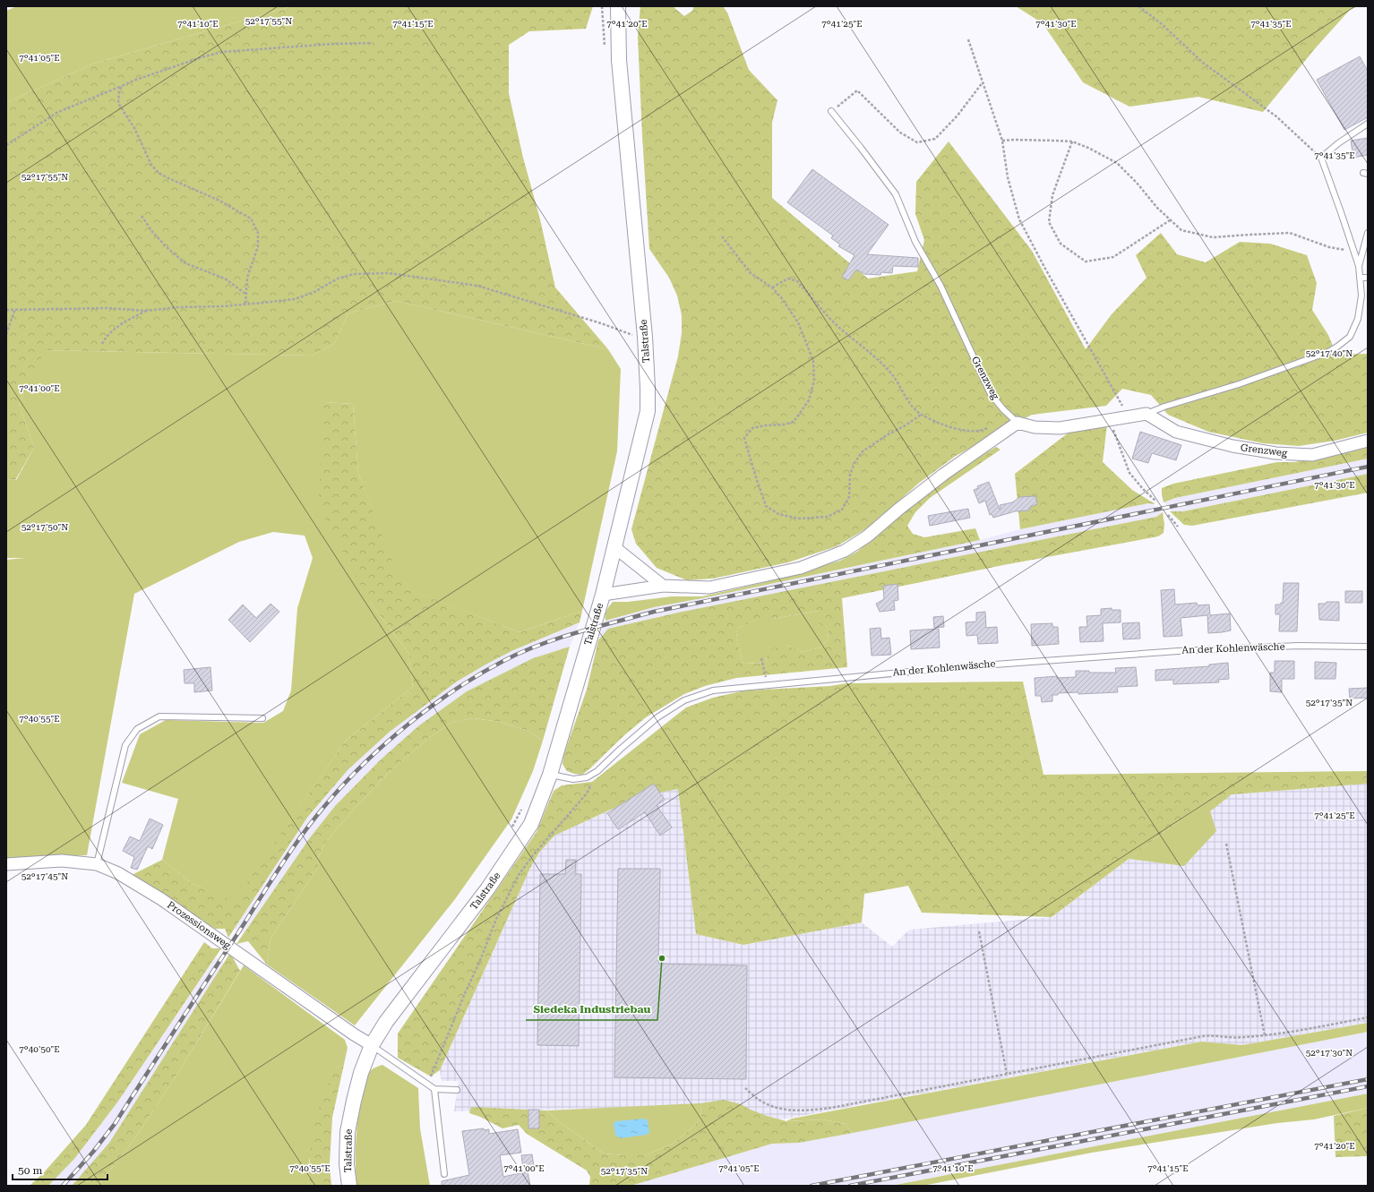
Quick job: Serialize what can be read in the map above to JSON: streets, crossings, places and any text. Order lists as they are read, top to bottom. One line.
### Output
{"streets":{"street":["Talstraße","Grenzweg","Prozessionsweg"],"lane":["An der Kohlenwäsche"]},"crossings":[["Talstraße","An der Kohlenwäsche"],["Talstraße","Prozessionsweg"]],"places":["Siedeka Industriebau"],"scale_bar":"50 m","coordinates":["52°17'55\"N","7°41'35\"E","7°41'10\"E","7°41'15\"E","7°41'20\"E","7°41'25\"E","7°41'30\"E","7°41'05\"E","52°17'40\"N","7°41'00\"E","52°17'50\"N","52°17'35\"N","7°40'55\"E","52°17'45\"N","7°40'50\"E","52°17'30\"N"]}
